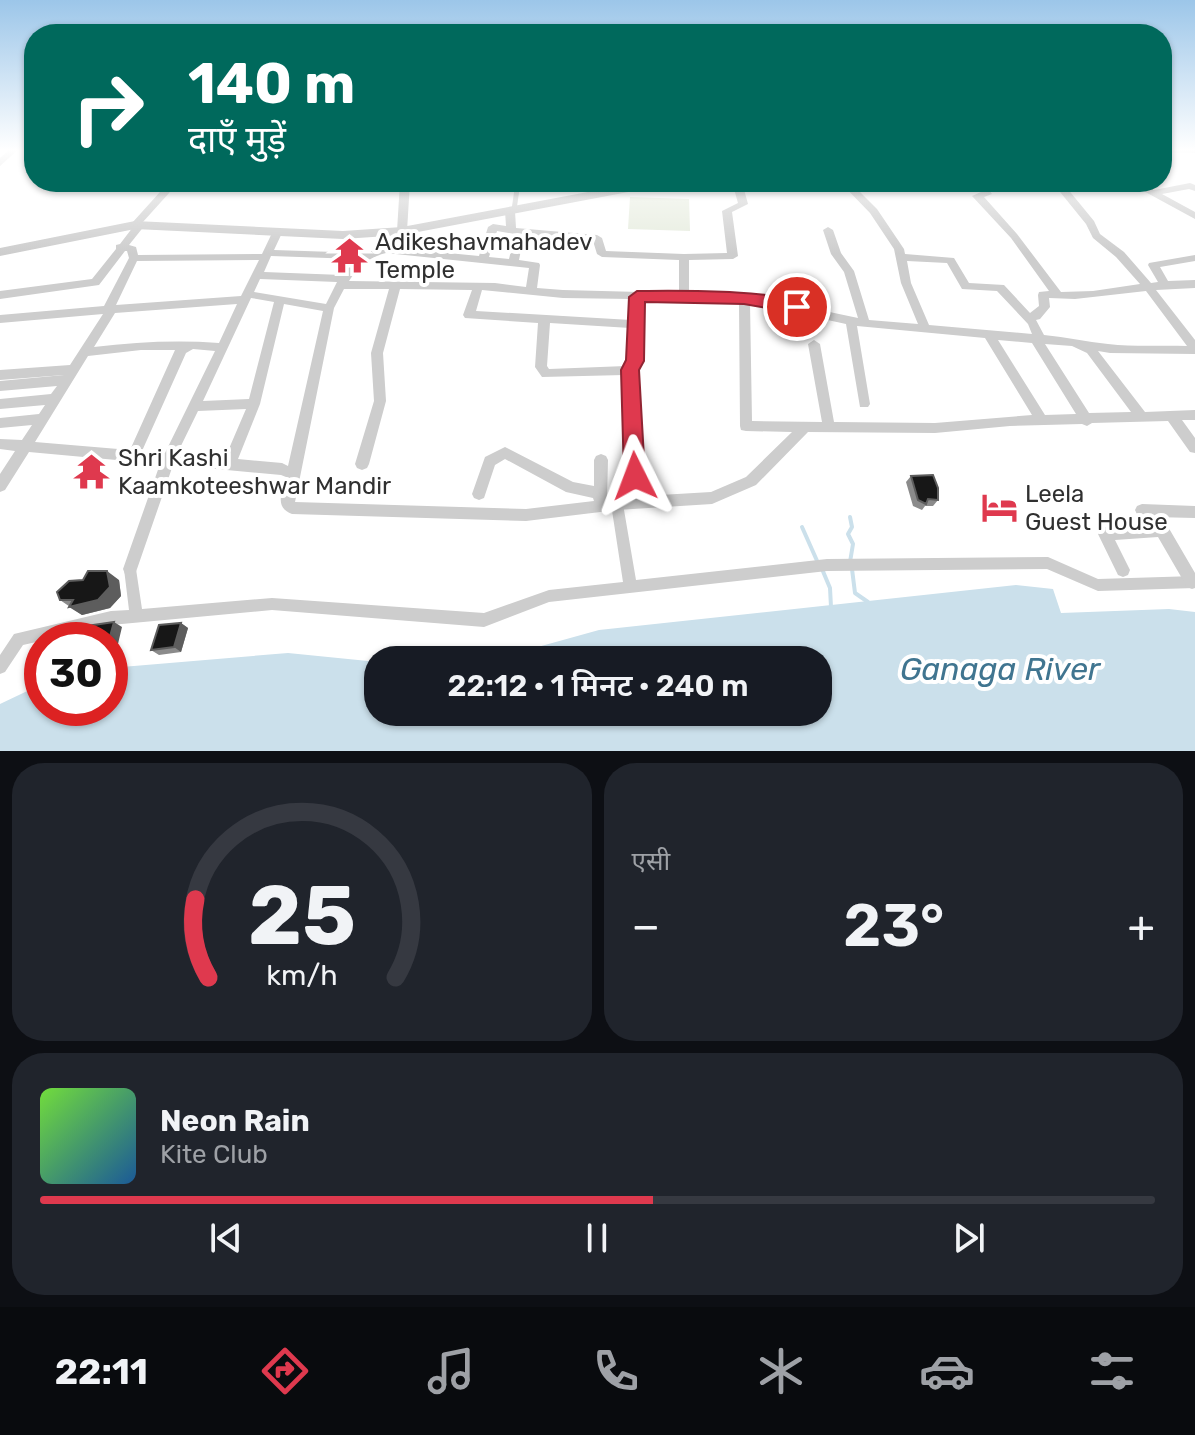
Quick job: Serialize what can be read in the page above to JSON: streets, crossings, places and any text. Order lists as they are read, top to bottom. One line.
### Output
{"water":["Ganaga River"],"places":{"temple":["Adikeshavmahadev Temple","Shri Kashi Kaamkoteeshwar Mandir"],"hotel":["Leela Guest House"]},"page":{"turn":["140 m","दाएँ मुड़ें"],"limit":"30","trip":"22:12 · 1 मिनट · 240 m","tile":"एसी","heat":["−","23°","+"],"song":["Neon Rain","Kite Club"],"tabs":"22:11","gauge":["25","km/h"]}}
